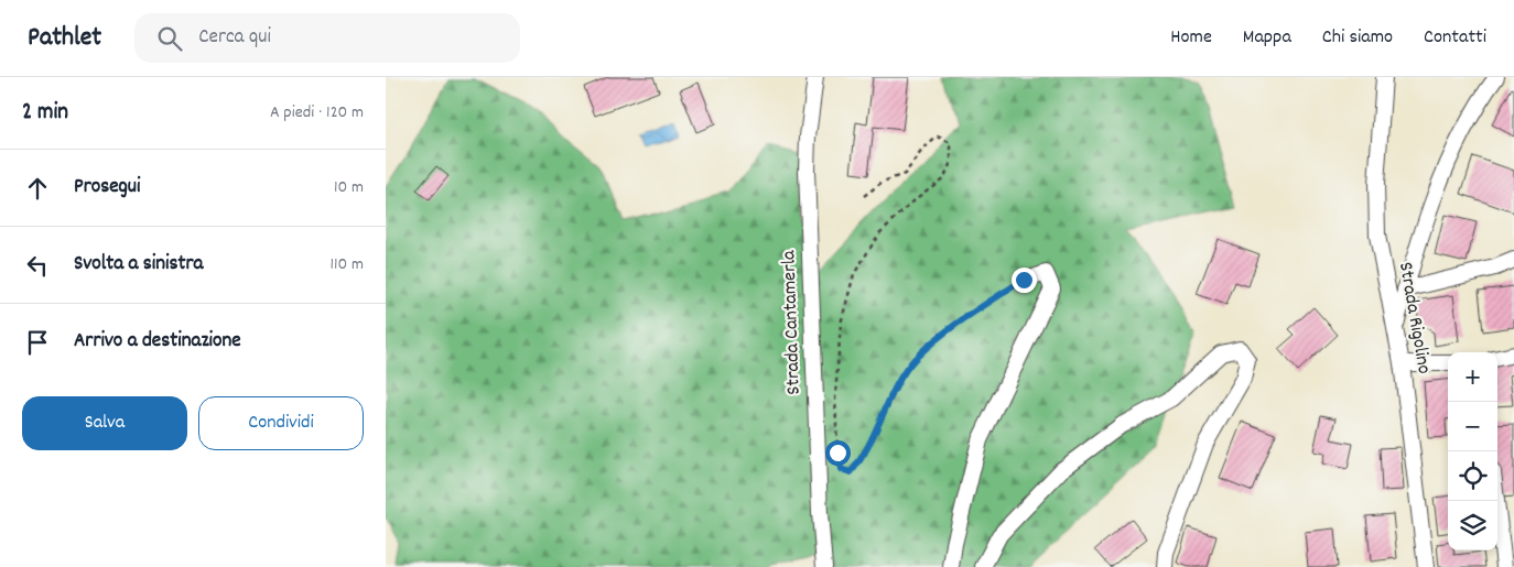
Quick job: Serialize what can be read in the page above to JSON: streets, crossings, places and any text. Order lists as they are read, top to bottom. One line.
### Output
{"streets":{"street":["Strada Rigolino","Strada Cantamerla"]},"page":{"header":"Pathlet","search":"Cerca qui","nav":["Home","Mappa","Chi siamo","Contatti"],"heading":["2 min","A piedi · 120 m"],"list":[["Prosegui","10 m"],["Svolta a sinistra","110 m"],"Arrivo a destinazione"],"map_buttons":["+","−"],"buttons":["Salva","Condividi"]}}
